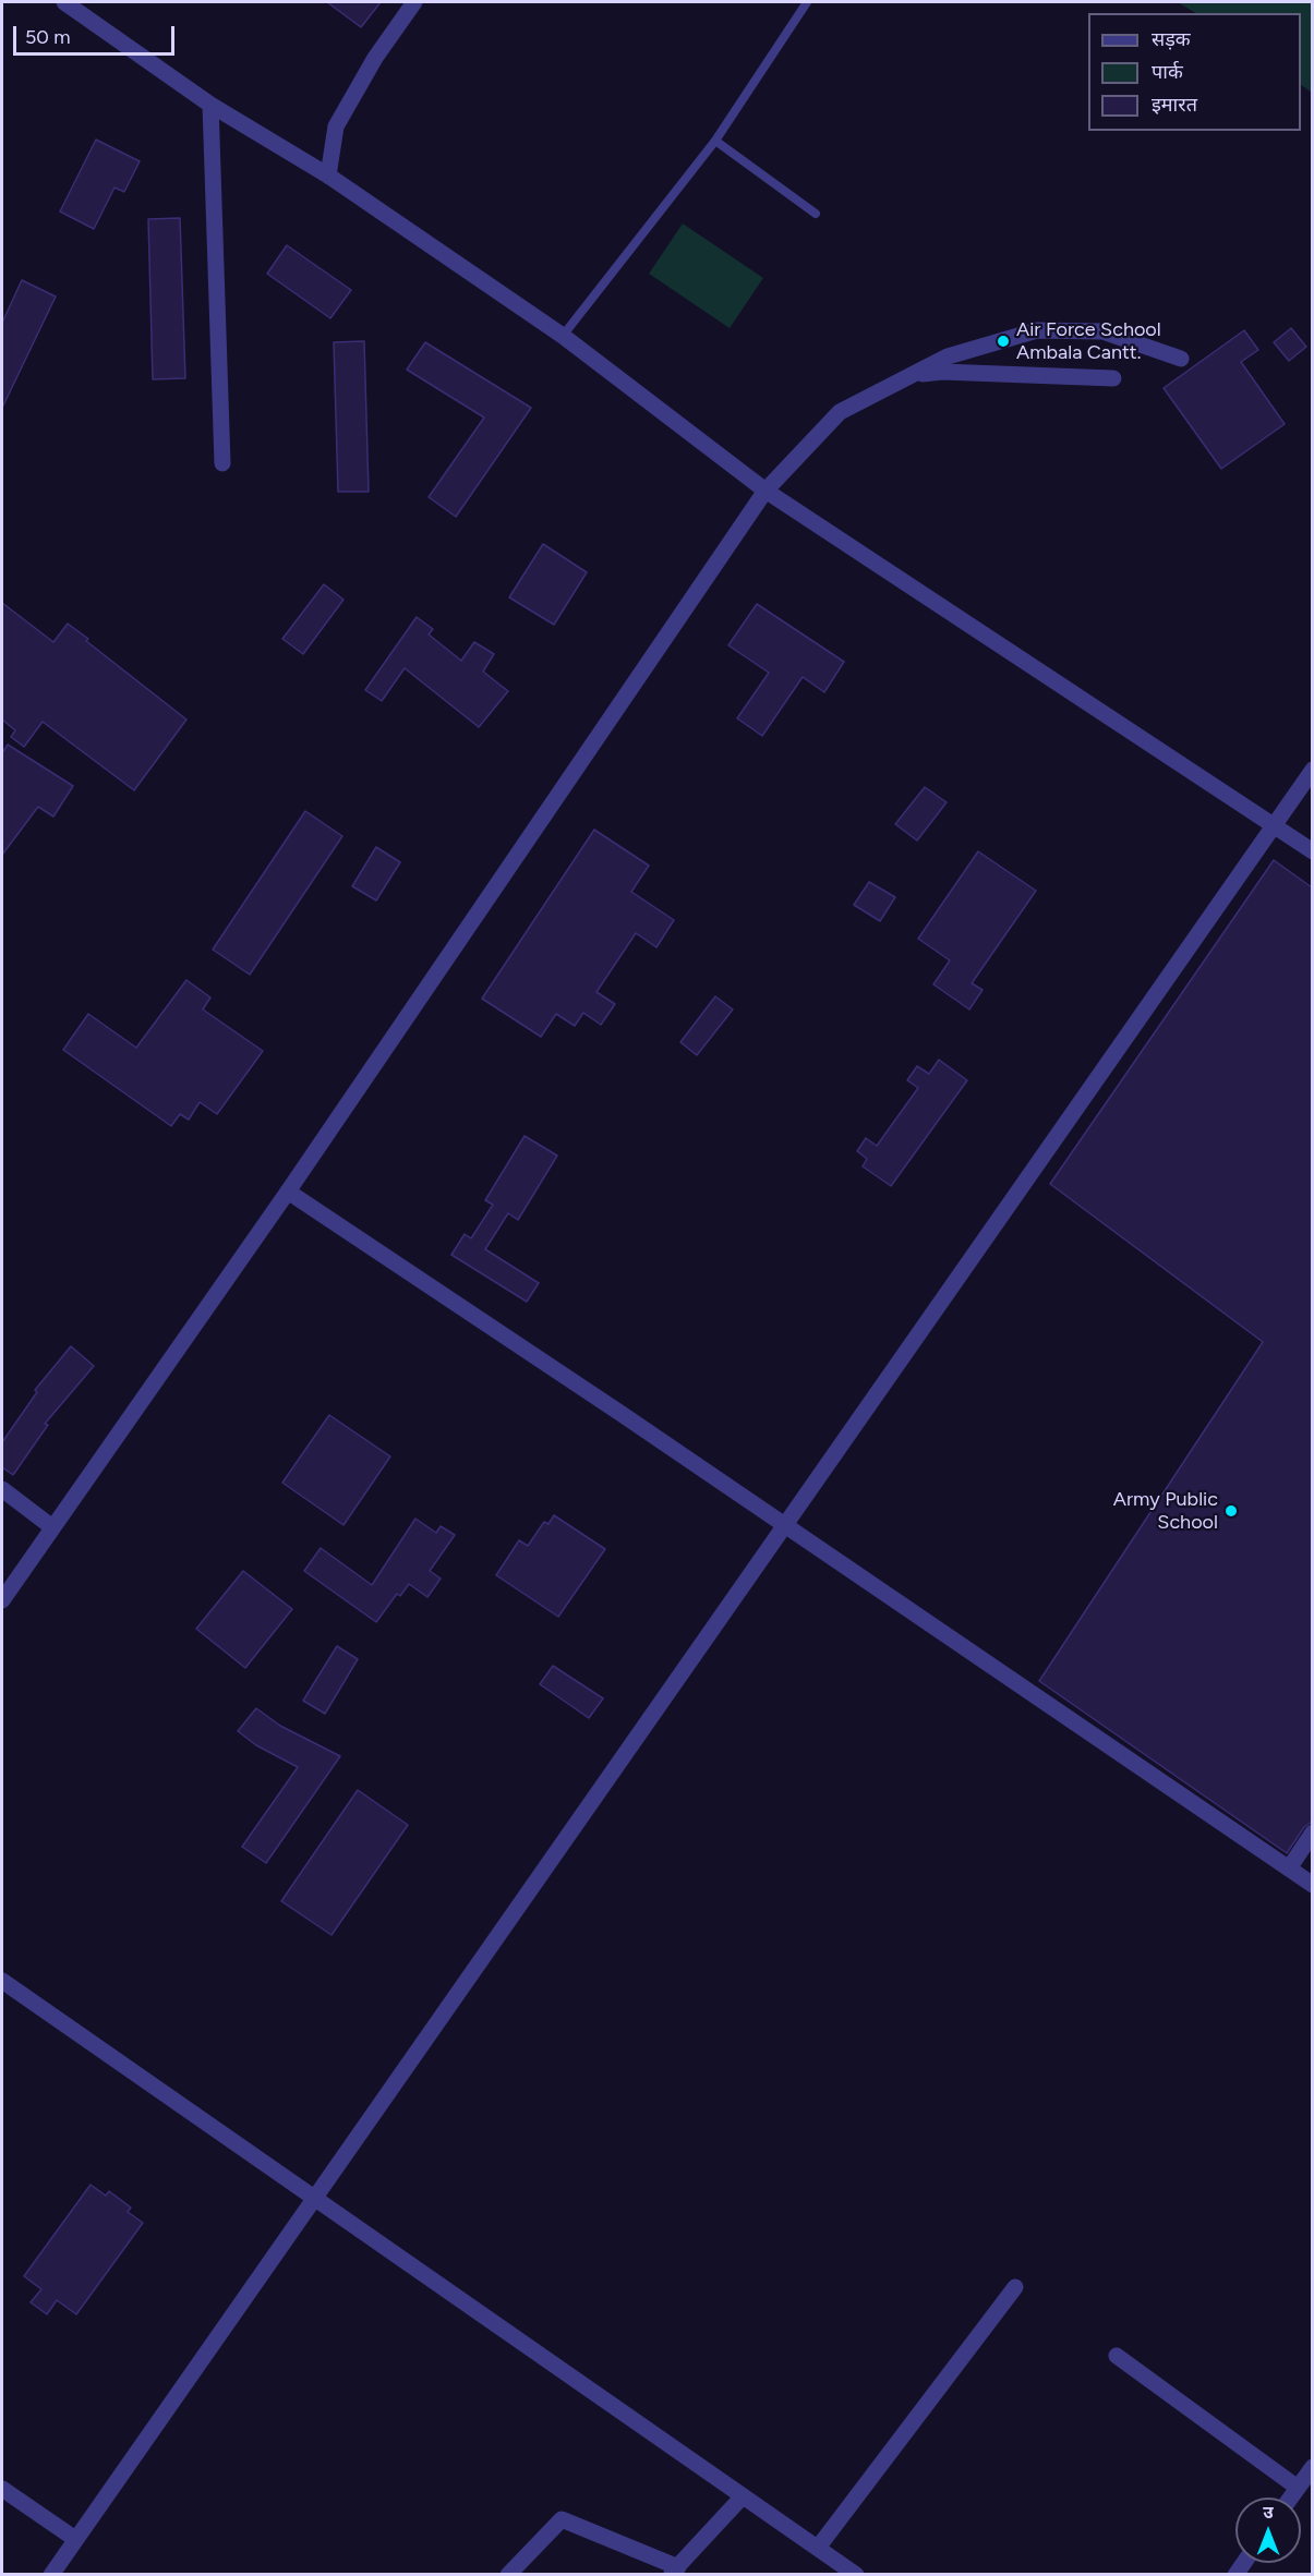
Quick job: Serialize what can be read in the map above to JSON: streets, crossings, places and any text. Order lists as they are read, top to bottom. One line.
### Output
{"places":["Air Force School Ambala Cantt.","Army Public School"],"legend":["सड़क","पार्क","इमारत"],"scale_bar":"50 m","north":"top"}
